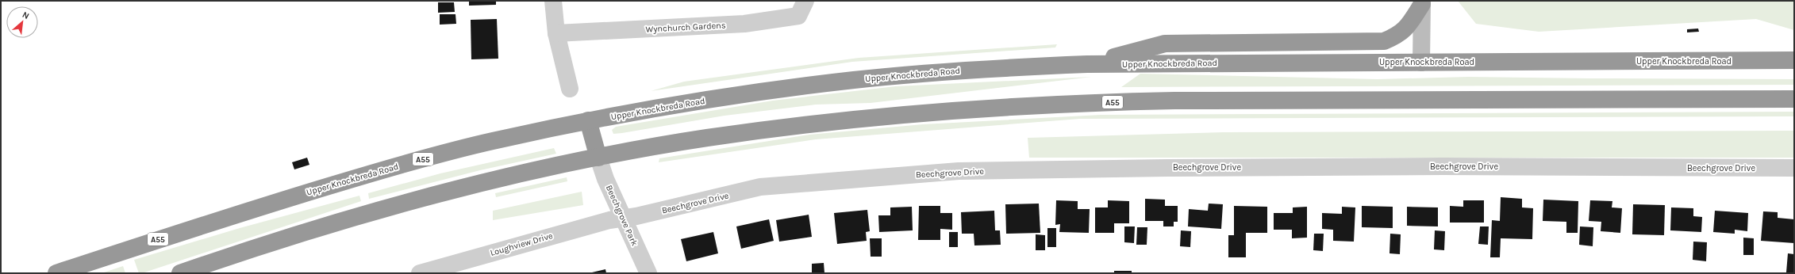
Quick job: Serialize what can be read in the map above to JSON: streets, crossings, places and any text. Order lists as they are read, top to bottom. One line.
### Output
{"streets":{"highway":["Upper Knockbreda Road","A55"],"street":["Wynchurch Gardens","Beechgrove Drive","Beechgrove Park","Loughview Drive"]},"crossings":[["A55","Beechgrove Park"],["Beechgrove Drive","Beechgrove Park"],["Beechgrove Drive","Loughview Drive"],["Beechgrove Park","Loughview Drive"]],"north":"top right"}
